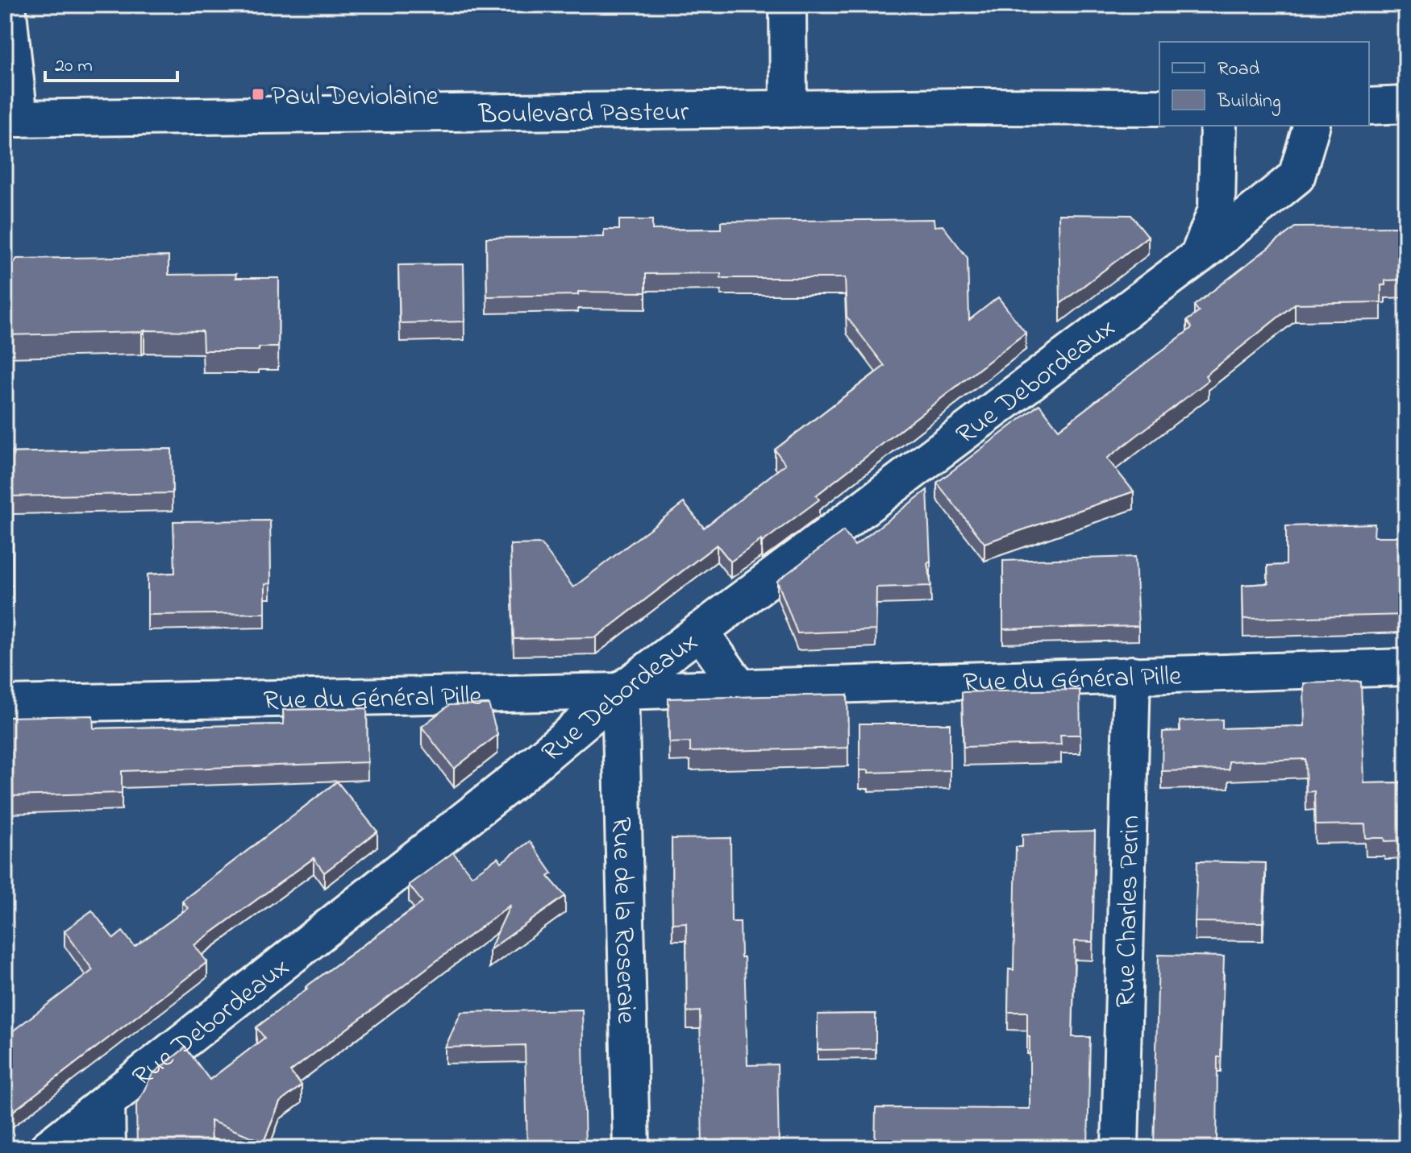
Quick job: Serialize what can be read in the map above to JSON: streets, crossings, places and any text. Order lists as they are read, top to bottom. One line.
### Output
{"streets":{"street":["Boulevard Pasteur","Rue Debordeaux","Rue du Général Pille","Rue Charles Perin","Rue de la Roseraie"]},"crossings":[["Rue Debordeaux","Rue du Général Pille"],["Rue Debordeaux","Rue de la Roseraie"],["Rue du Général Pille","Rue Charles Perin"],["Rue du Général Pille","Rue de la Roseraie"]],"places":{"transit":["Paul Deviolaine"]},"legend":["Road","Building"],"scale_bar":"20 m"}
